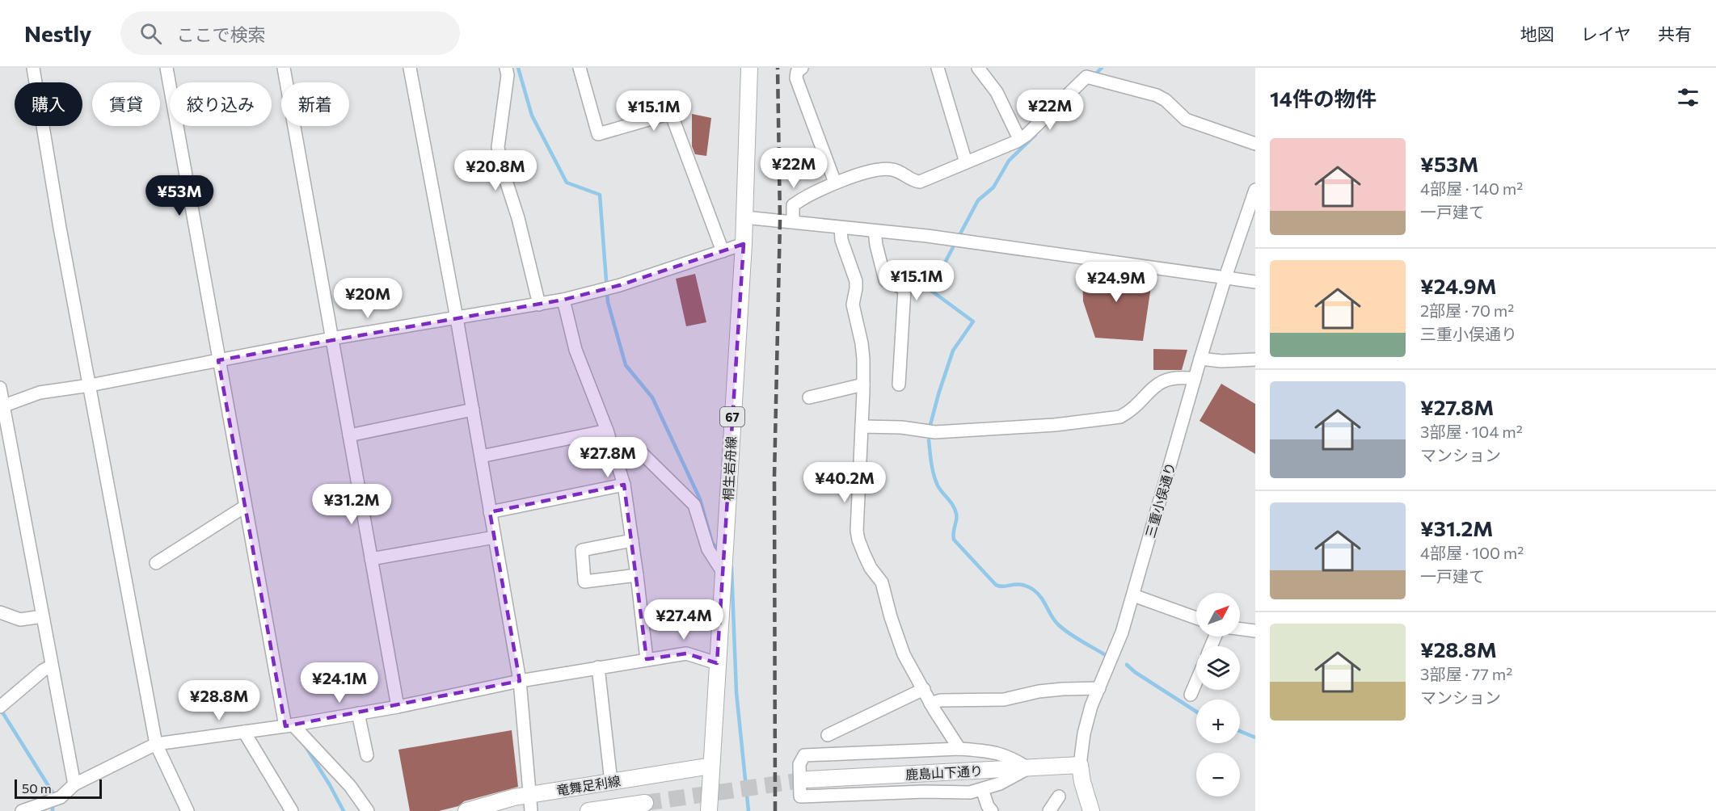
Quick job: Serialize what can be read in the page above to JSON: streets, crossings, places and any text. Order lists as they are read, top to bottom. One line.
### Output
{"streets":{"main road":["67","桐生岩舟線","三重小俣通り","鹿島山下通り","竜舞足利線"]},"crossings":[["桐生岩舟線","竜舞足利線"],["三重小俣通り","鹿島山下通り"]],"scale_bar":"50 m","north":"top right","page":{"header":"Nestly","search":"ここで検索","nav":["地図","レイヤ","共有"],"heading":"14件の物件","chip":["購入","賃貸","絞り込み","新着"],"price":["¥22M","¥15.1M","¥22M","¥20.8M","¥53M","¥15.1M","¥24.9M","¥20M","¥27.8M","¥40.2M","¥31.2M","¥27.4M","¥24.1M","¥28.8M"],"list":[{"name":"¥53M","note":"4部屋 · 140 m² · 一戸建て"},{"name":"¥24.9M","note":"2部屋 · 70 m² · 三重小俣通り"},{"name":"¥27.8M","note":"3部屋 · 104 m² · マンション"},{"name":"¥31.2M","note":"4部屋 · 100 m² · 一戸建て"},{"name":"¥28.8M","note":"3部屋 · 77 m² · マンション"}],"map_buttons":["+","−"],"scale":"50 m"}}
